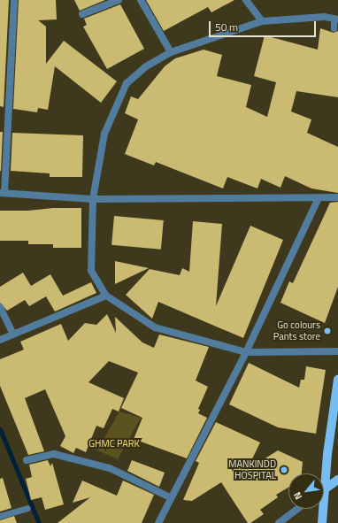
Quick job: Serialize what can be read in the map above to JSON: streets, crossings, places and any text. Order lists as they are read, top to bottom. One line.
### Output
{"parks":["GHMC PARK"],"places":["Go colours Pants store","MANKINDD HOSPITAL"],"scale_bar":"50 m","north":"bottom left"}
